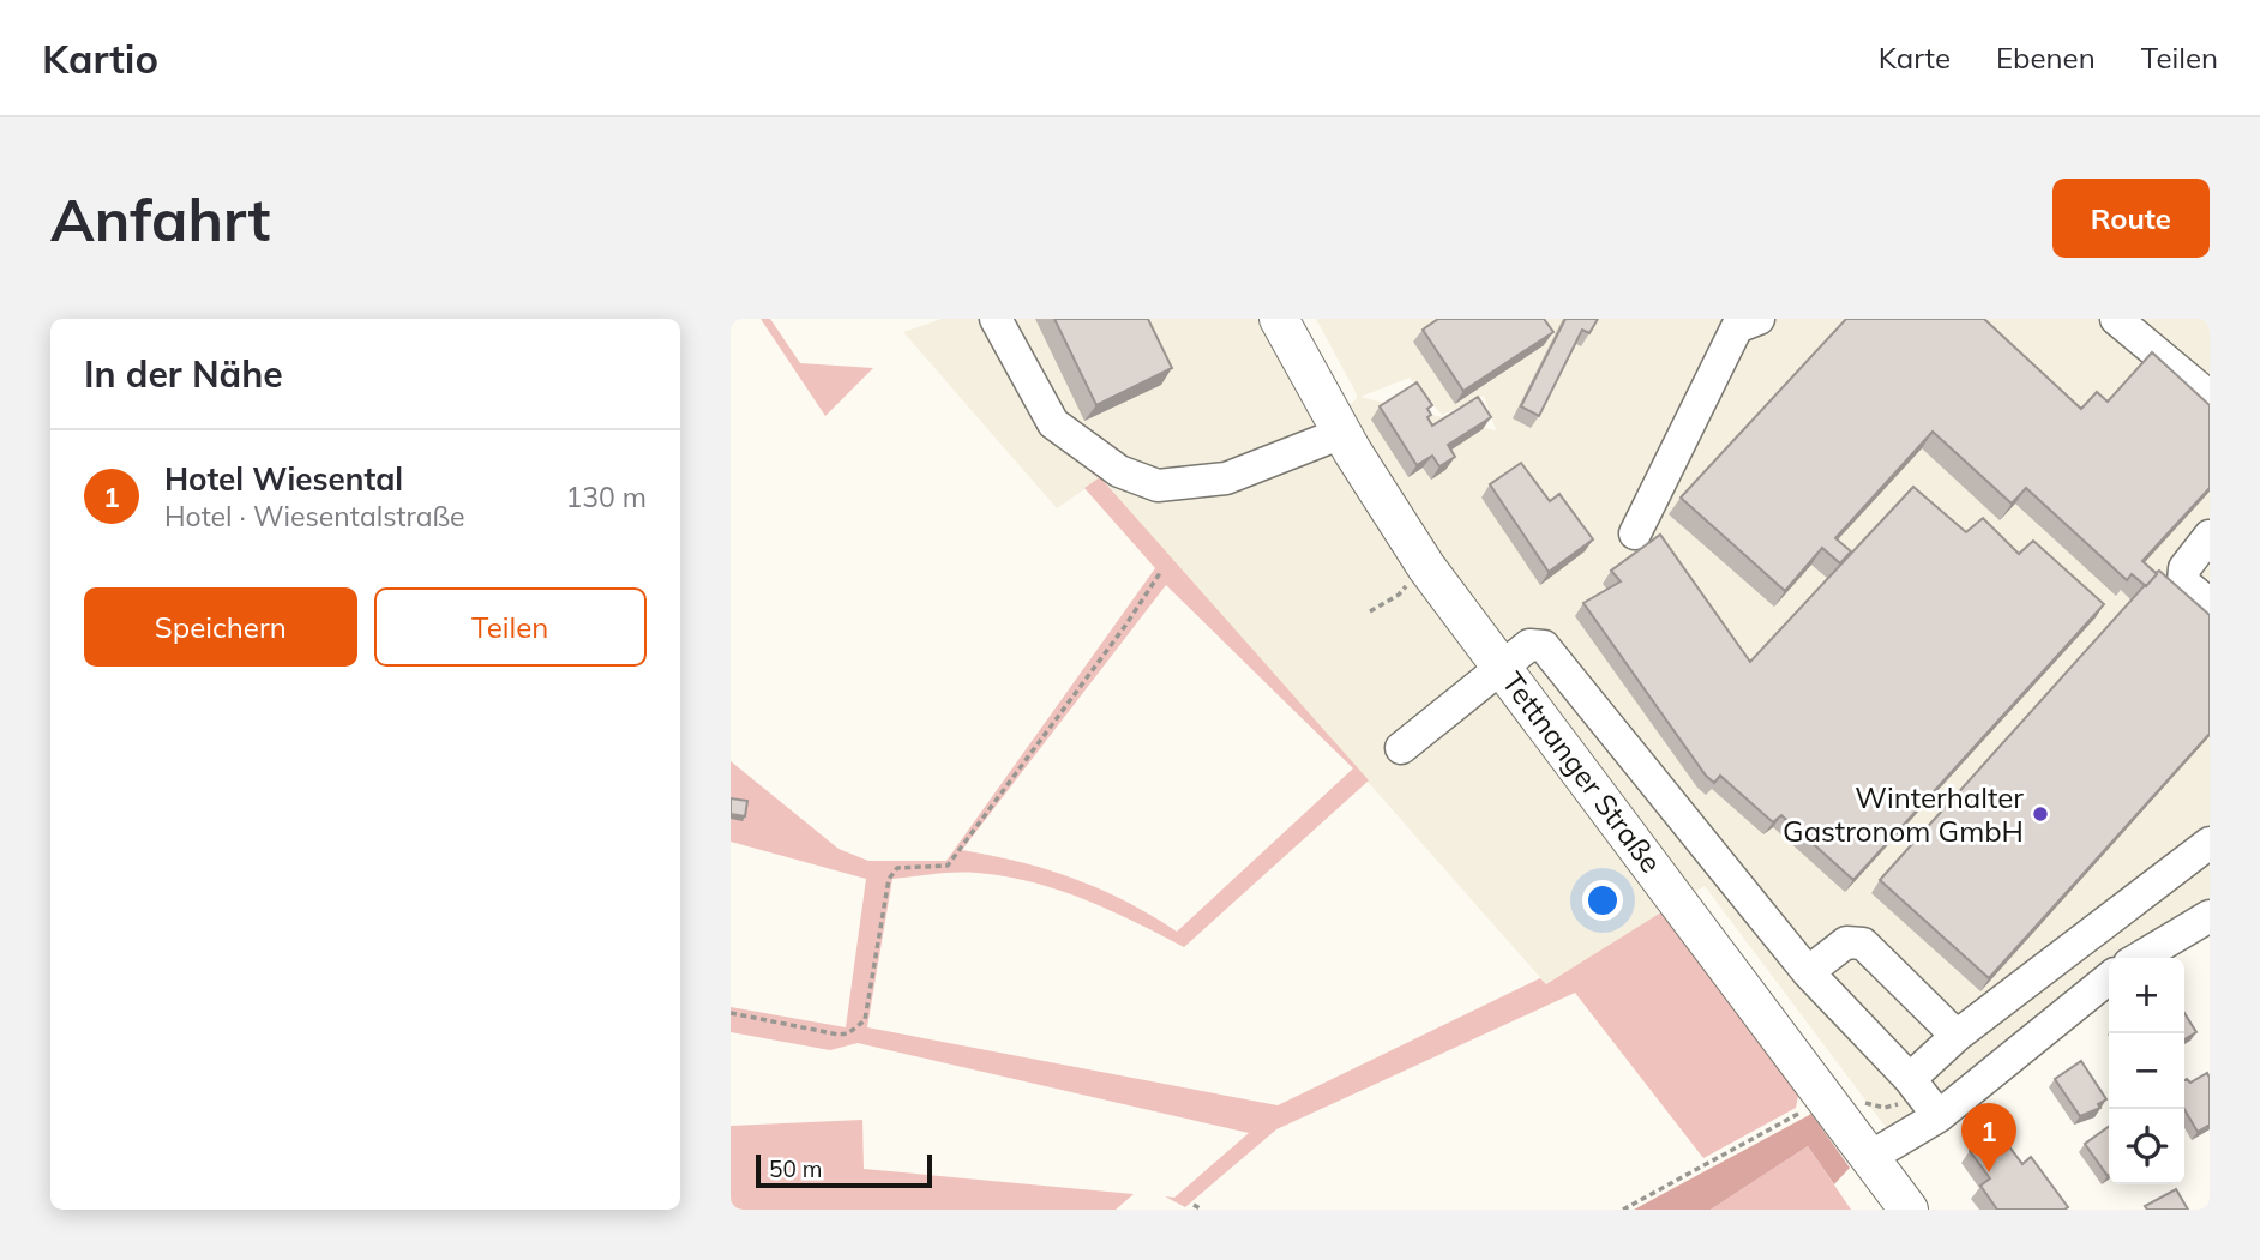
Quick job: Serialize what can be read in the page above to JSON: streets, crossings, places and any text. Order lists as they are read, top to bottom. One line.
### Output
{"streets":{"main road":["Tettnanger Straße"]},"places":["Winterhalter Gastronom GmbH"],"scale_bar":"50 m","page":{"header":"Kartio","nav":["Karte","Ebenen","Teilen"],"buttons":["Route",["Speichern","Teilen"]],"title":"Anfahrt","heading":"In der Nähe","list":[{"mark":"1","name":"Hotel Wiesental","note":"Hotel · Wiesentalstraße","value":"130 m"}],"map_buttons":["+","−"],"pins":"1","scale":"50 m"}}
